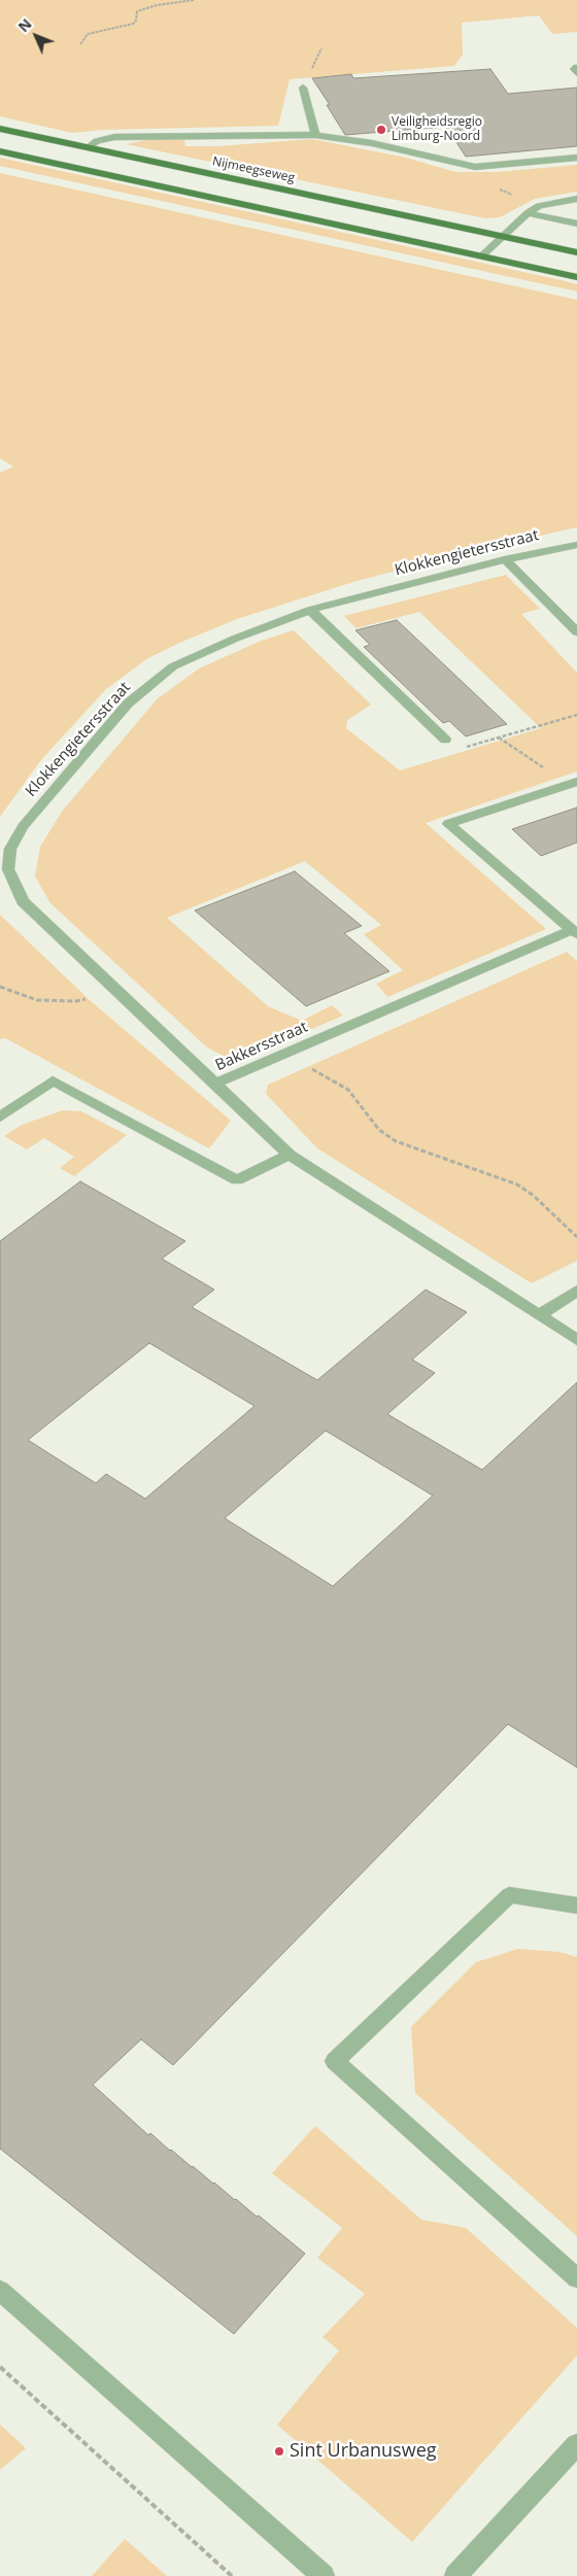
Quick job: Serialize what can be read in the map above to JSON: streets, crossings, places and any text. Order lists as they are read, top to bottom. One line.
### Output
{"streets":{"main road":["Nijmeegseweg"],"street":["Klokkengietersstraat","Bakkersstraat"]},"crossings":[["Klokkengietersstraat","Bakkersstraat"]],"places":["Veiligheidsregio Limburg-Noord","Sint Urbanusweg"],"north":"top left"}
